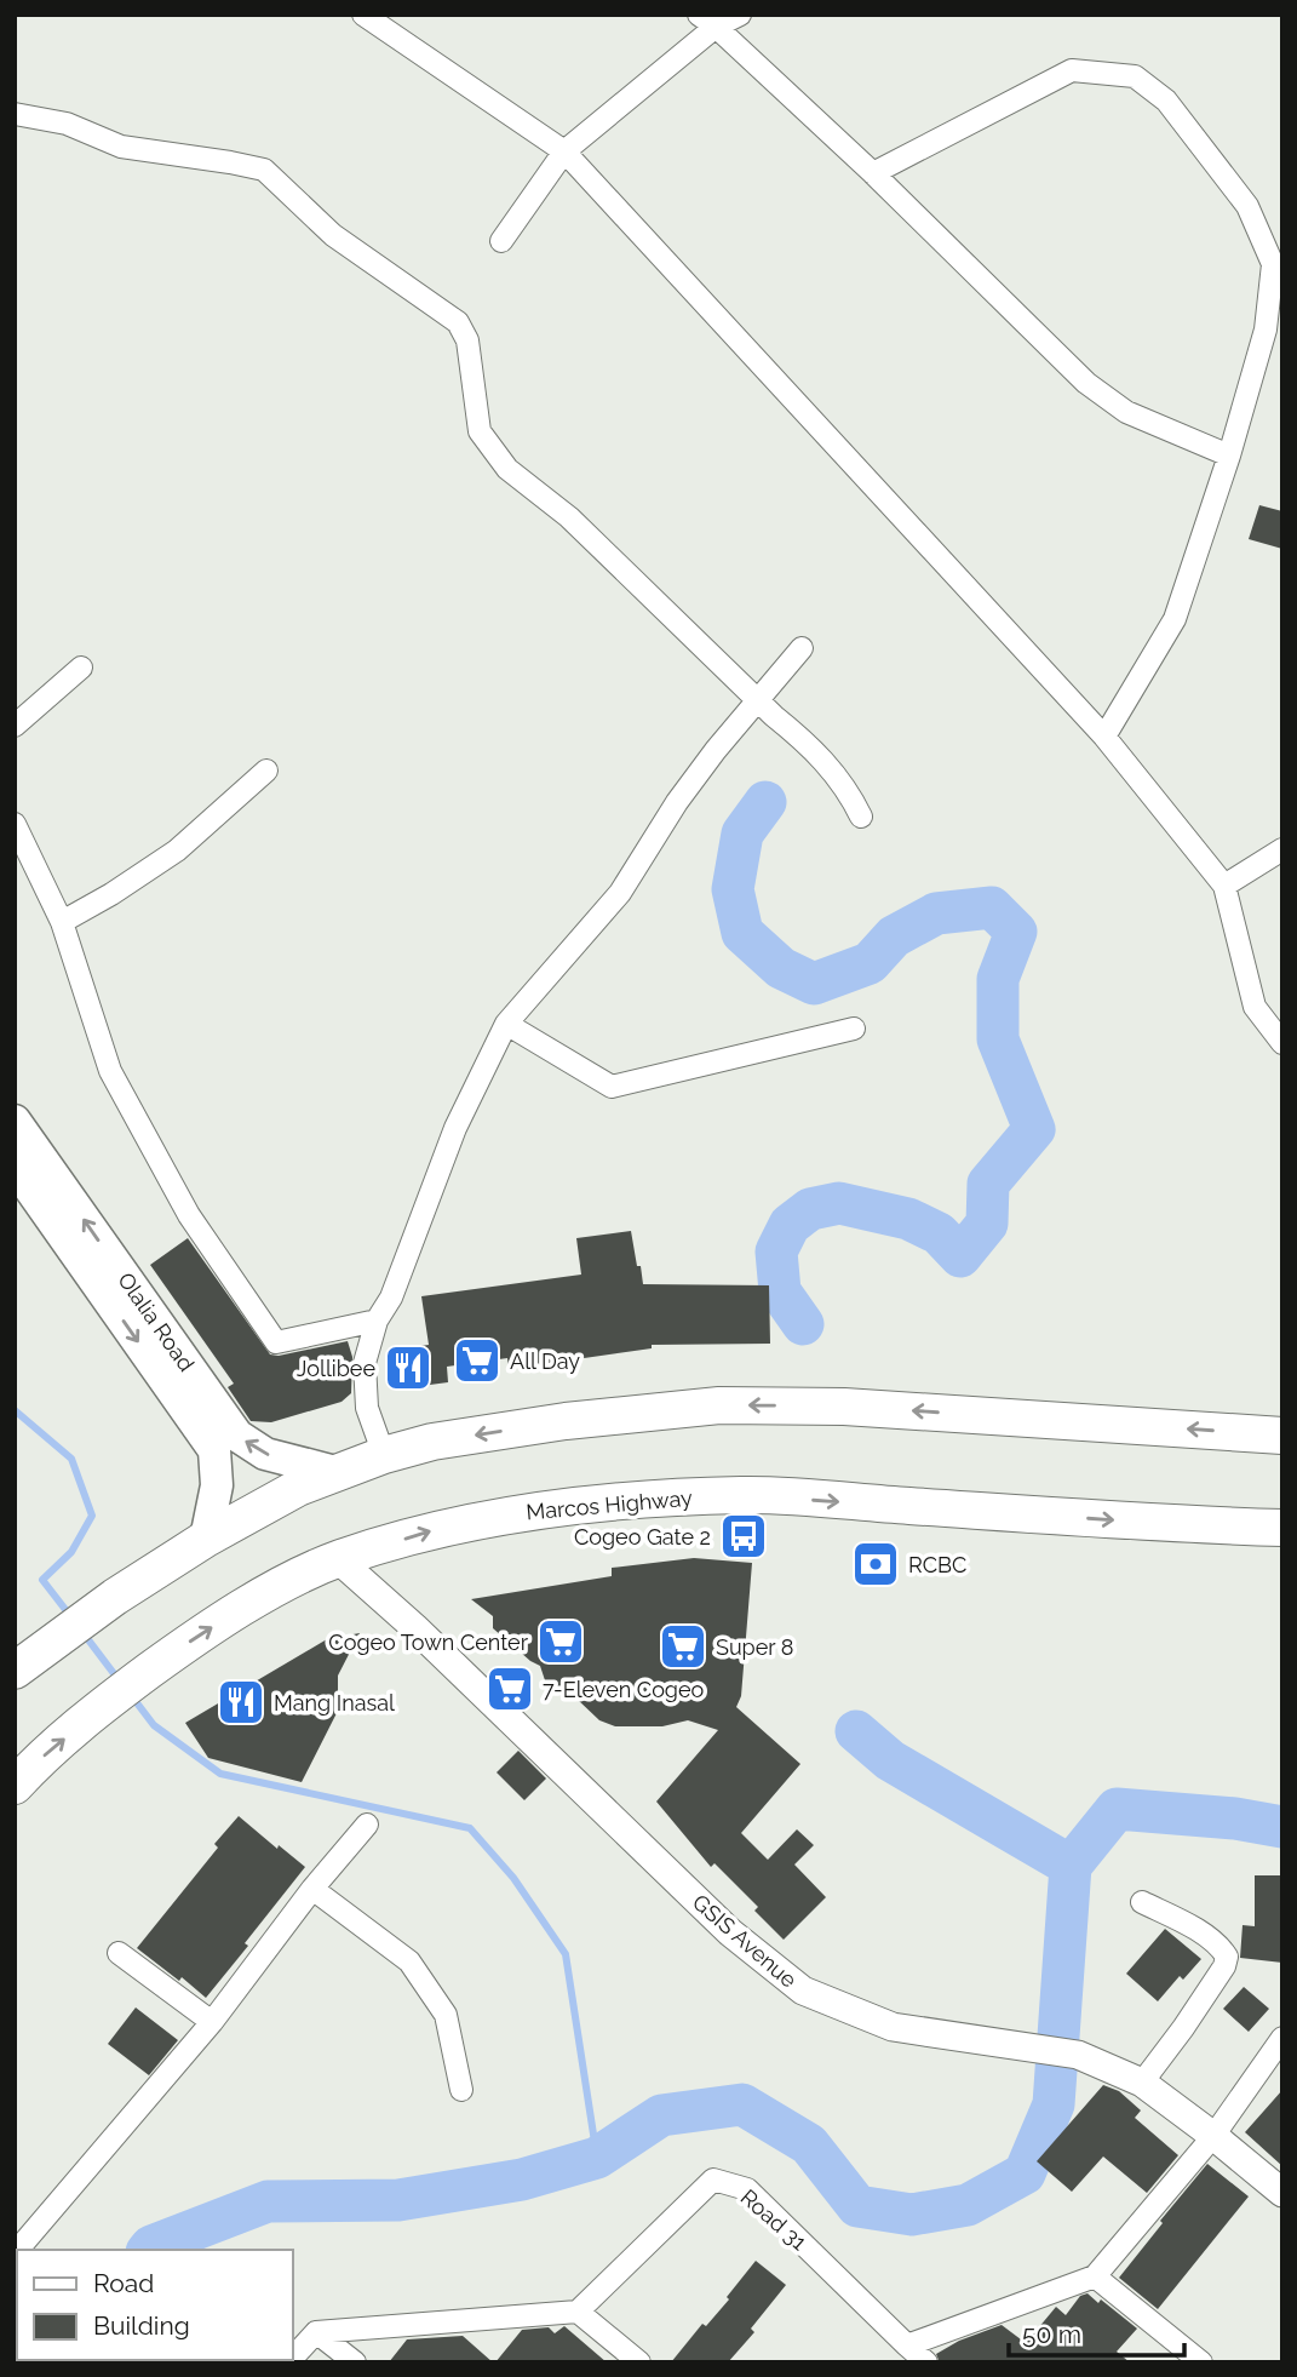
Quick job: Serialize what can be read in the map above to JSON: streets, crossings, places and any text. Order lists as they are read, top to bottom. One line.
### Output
{"streets":{"main road":["Olalia Road","Marcos Highway"],"street":["GSIS Avenue","Road 31"]},"crossings":[["Marcos Highway","GSIS Avenue"]],"places":{"supermarket":["All Day","Cogeo Town Center","Super 8","7-Eleven Cogeo"],"restaurant":["Jollibee","Mang Inasal"],"bus stop":["Cogeo Gate 2"],"bank":["RCBC"]},"legend":["Road","Building"],"scale_bar":"50 m"}
